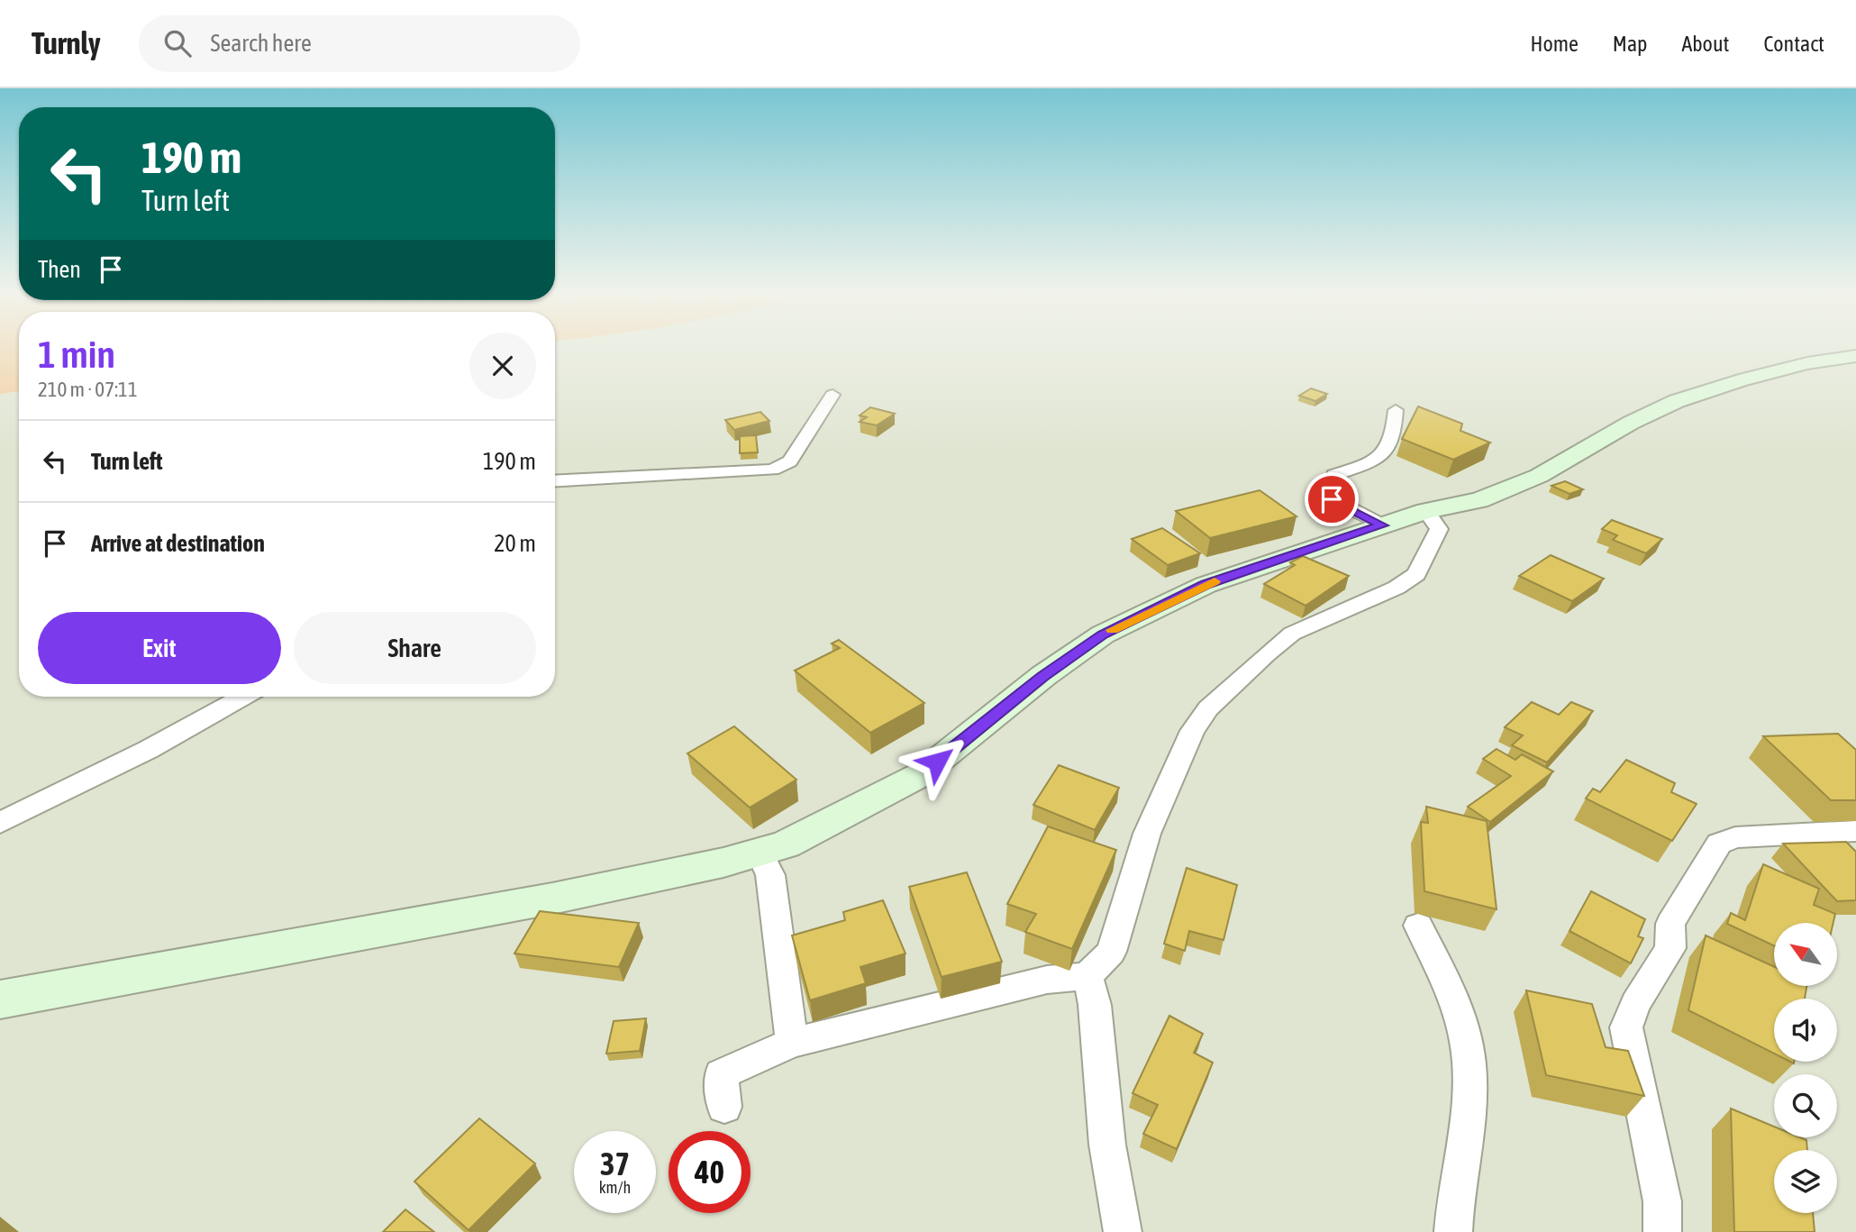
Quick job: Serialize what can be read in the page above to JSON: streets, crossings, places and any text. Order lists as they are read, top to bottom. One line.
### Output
{"north":"top left","page":{"header":"Turnly","search":"Search here","nav":["Home","Map","About","Contact"],"turn":["190 m","Turn left"],"then":"Then","heading":["1 min","210 m · 07:11"],"list":[{"name":"Turn left","value":"190 m"},{"name":"Arrive at destination","value":"20 m"}],"buttons":["Exit","Share"],"speed":"37 km/h","limit":"40"}}
